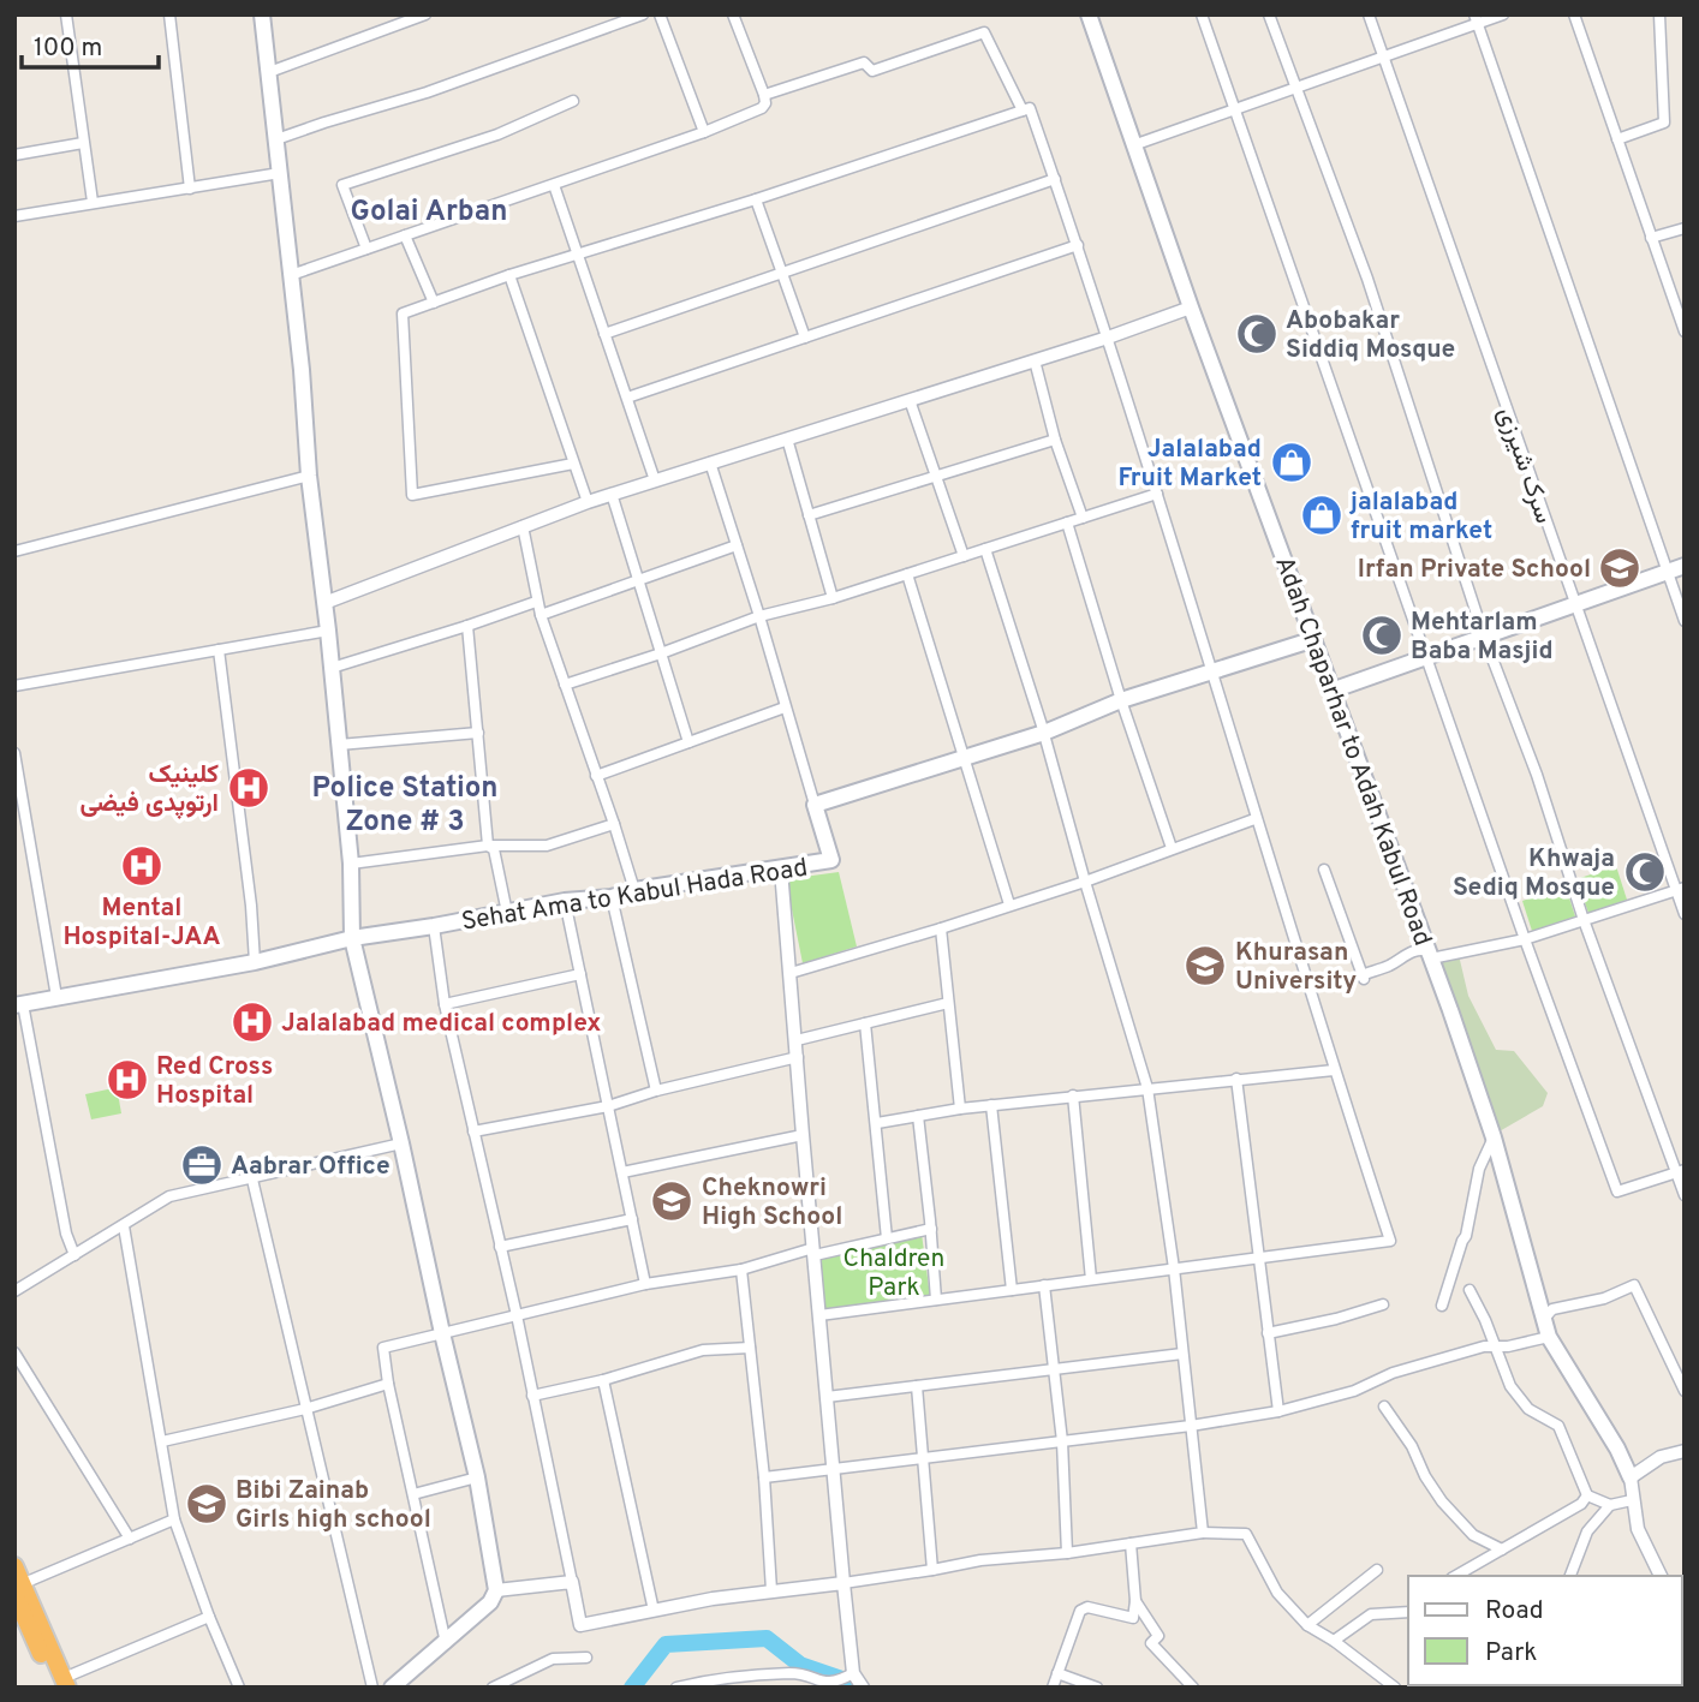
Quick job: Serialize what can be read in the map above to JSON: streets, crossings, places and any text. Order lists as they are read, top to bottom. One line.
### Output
{"streets":{"main road":["Adah Chaparhar to Adah Kabul Road","Sehat Ama to Kabul Hada Road"],"street":["سرک شیرزی"]},"districts":["Golai Arban","Police Station Zone # 3"],"parks":["Chaldren Park"],"places":{"mosque":["Abobakar Siddiq Mosque","Mehtarlam Baba Masjid","Khwaja Sediq Mosque"],"shop":["Jalalabad Fruit Market","jalalabad fruit market"],"school or university":["Irfan Private School","Khurasan University","Cheknowri High School","Bibi Zainab Girls high school"],"hospital":["کلینیک ارتوپدی فیضی","Mental Hospital-JAA","Jalalabad medical complex","Red Cross Hospital"],"office":["Aabrar Office"]},"legend":["Road","Park"],"scale_bar":"100 m"}
